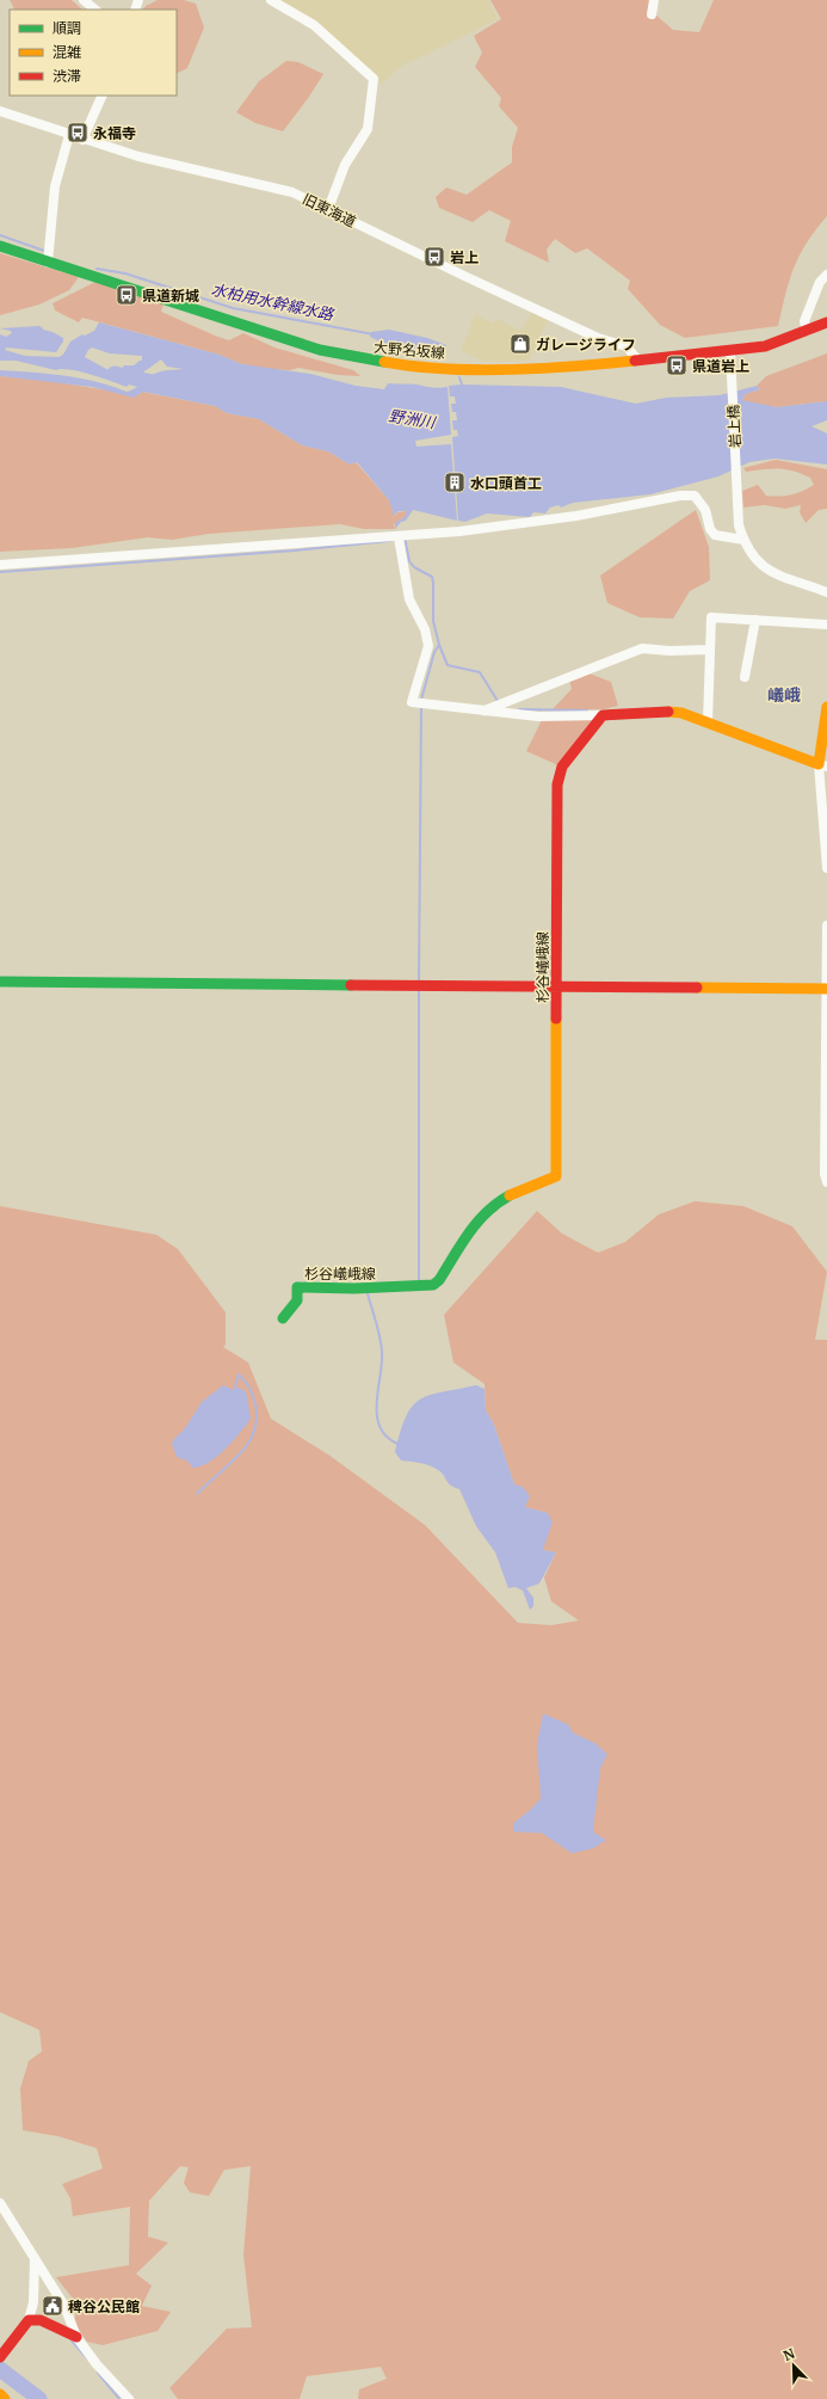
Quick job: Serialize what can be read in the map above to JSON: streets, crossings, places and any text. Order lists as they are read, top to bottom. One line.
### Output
{"streets":{"main road":["大野名坂線","杉谷嶬峨線"],"street":["旧東海道","岩上橋"]},"crossings":[["旧東海道","大野名坂線"],["大野名坂線","岩上橋"]],"districts":["嶬峨"],"water":["水柏用水幹線水路","野洲川"],"places":{"bus stop":["永福寺","岩上","県道新城","県道岩上"],"shop":["ガレージライフ"],"building":["水口頭首工"],"public building":["稗谷公民館"]},"legend":["順調","混雑","渋滞"],"north":"top left"}
